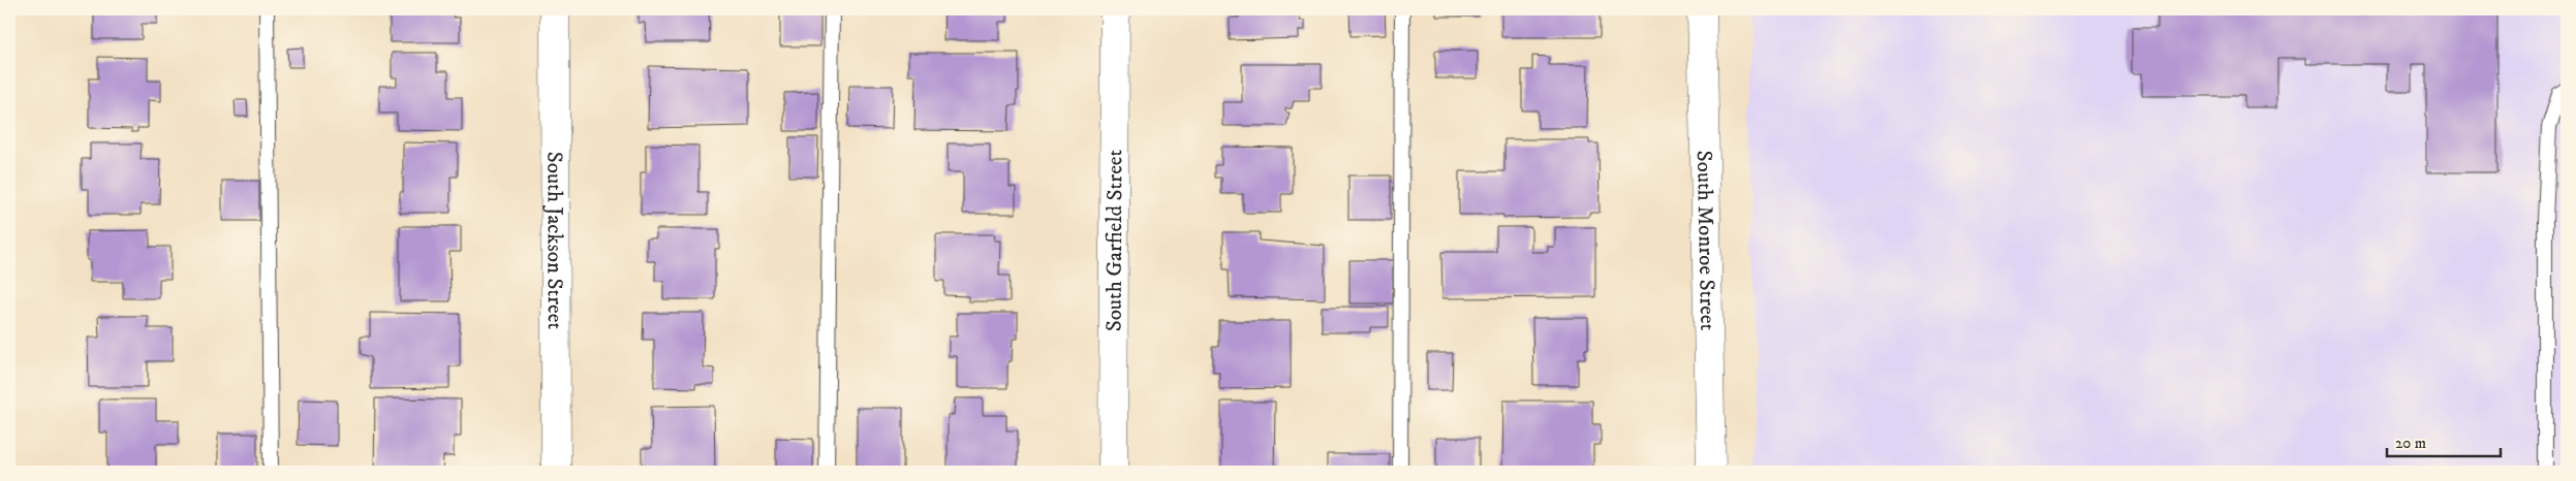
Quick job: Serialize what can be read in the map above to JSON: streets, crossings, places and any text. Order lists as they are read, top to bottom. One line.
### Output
{"streets":{"street":["South Jackson Street","South Garfield Street","South Monroe Street"]},"scale_bar":"20 m"}
